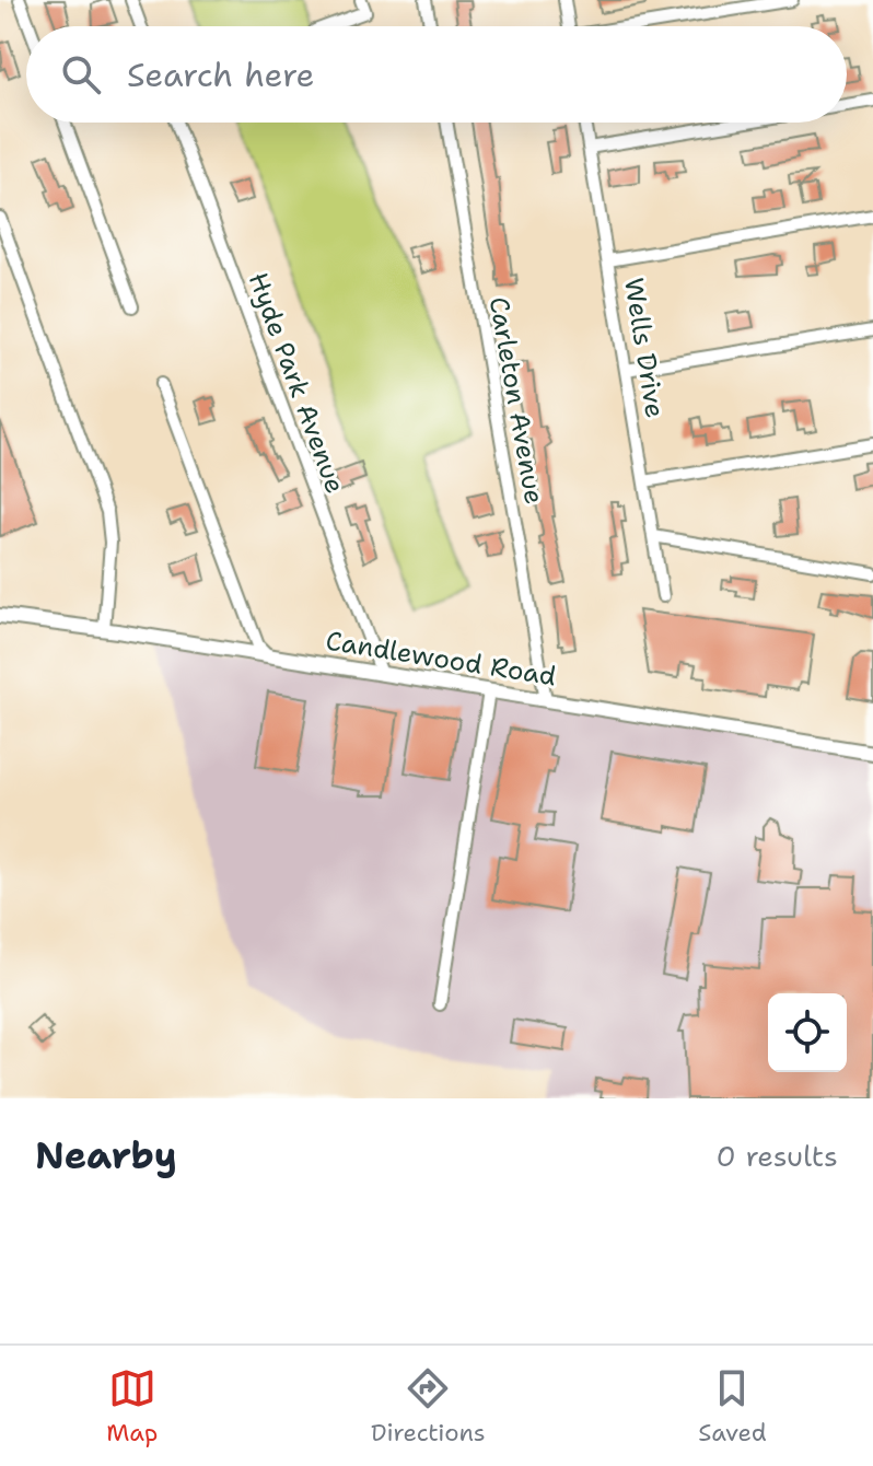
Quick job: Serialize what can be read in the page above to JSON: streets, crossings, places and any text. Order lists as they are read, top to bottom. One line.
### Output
{"streets":{"street":["Wells Drive","Hyde Park Avenue","Carleton Avenue","Candlewood Road"]},"crossings":[["Hyde Park Avenue","Candlewood Road"],["Carleton Avenue","Candlewood Road"]],"page":{"search":"Search here","heading":["Nearby","0 results"],"nav":["Map","Directions","Saved"]}}
